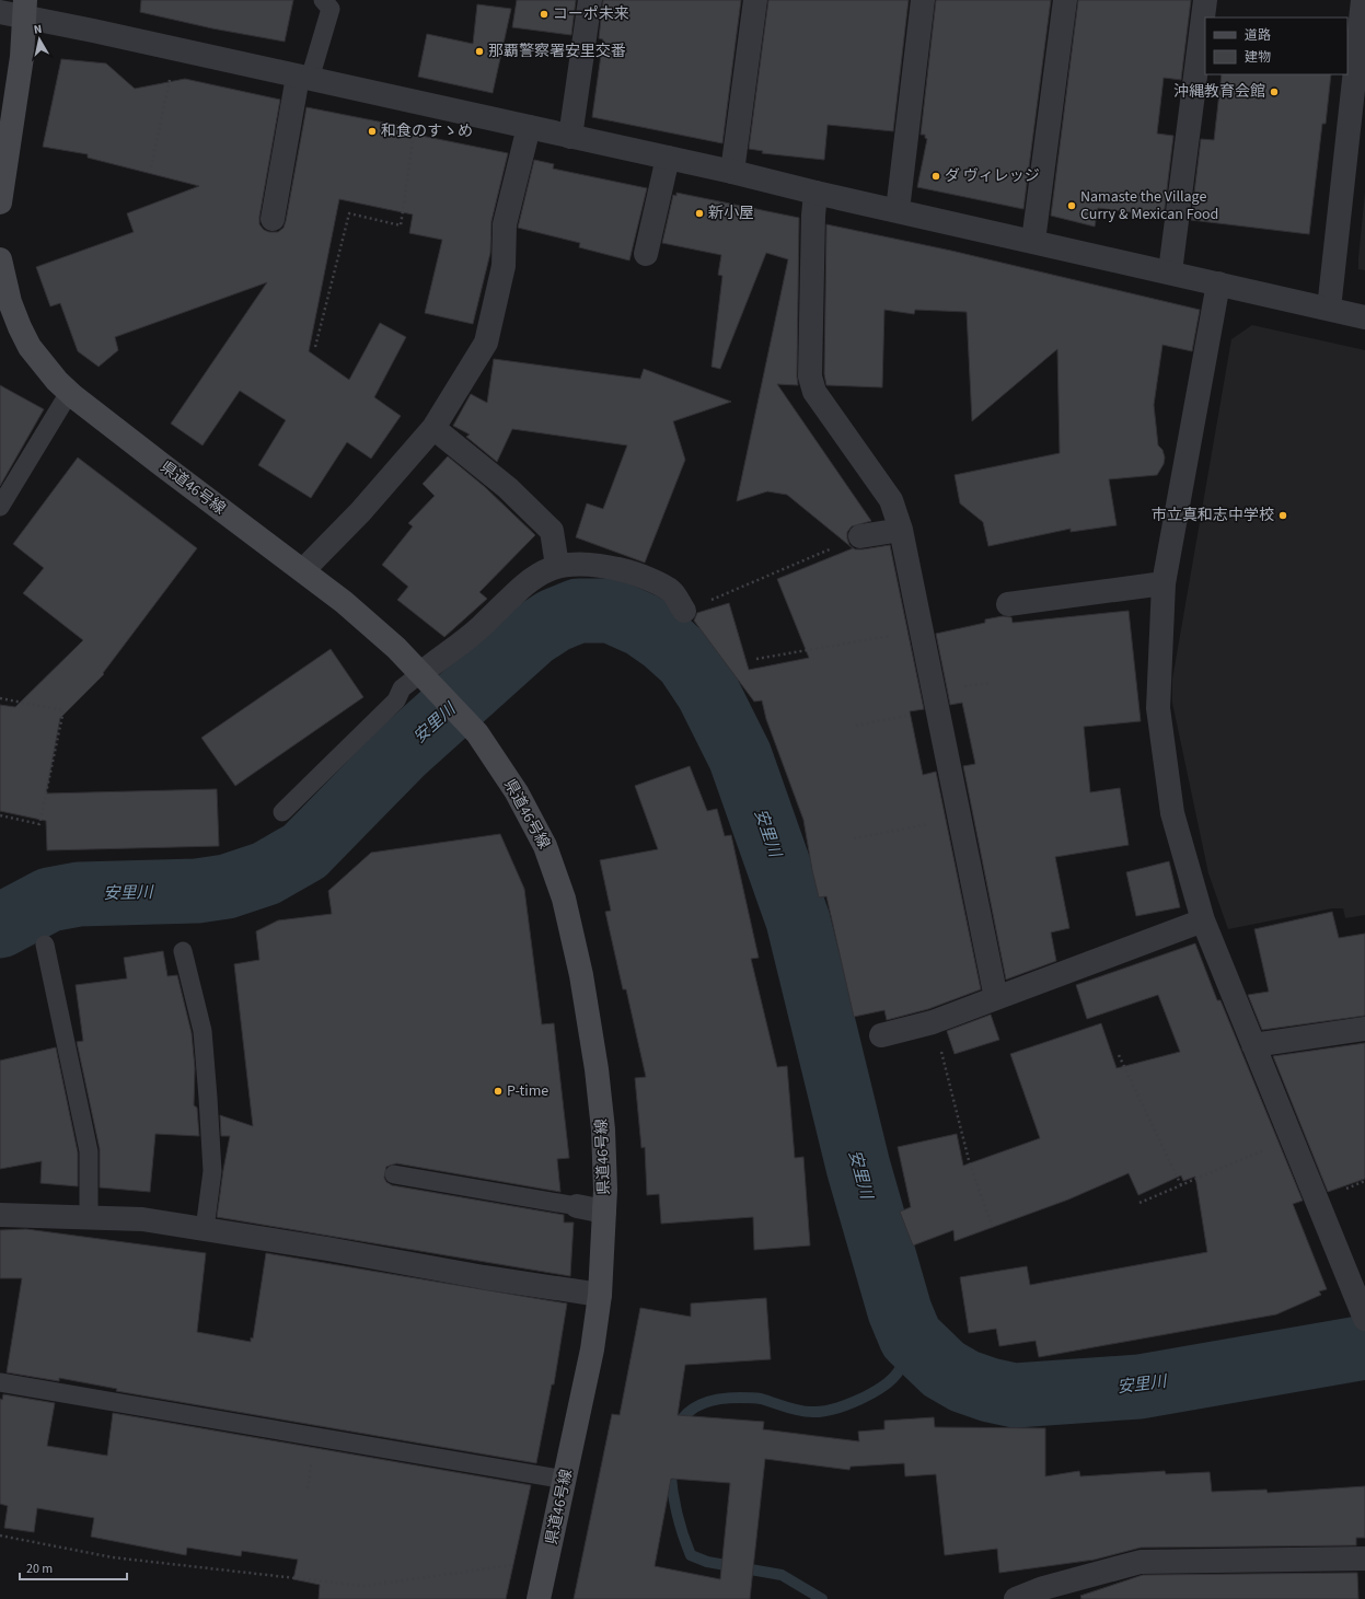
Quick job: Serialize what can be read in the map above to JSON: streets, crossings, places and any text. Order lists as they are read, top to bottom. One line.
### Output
{"streets":{"main road":["県道46号線"]},"water":["安里川"],"places":["コーポ未来","那覇警察署安里交番","沖縄教育会館","和食のすゝめ","ダ ヴィレッジ","Namaste the Village Curry & Mexican Food","新小屋","市立真和志中学校","P-time"],"legend":["道路","建物"],"scale_bar":"20 m","north":"top"}
